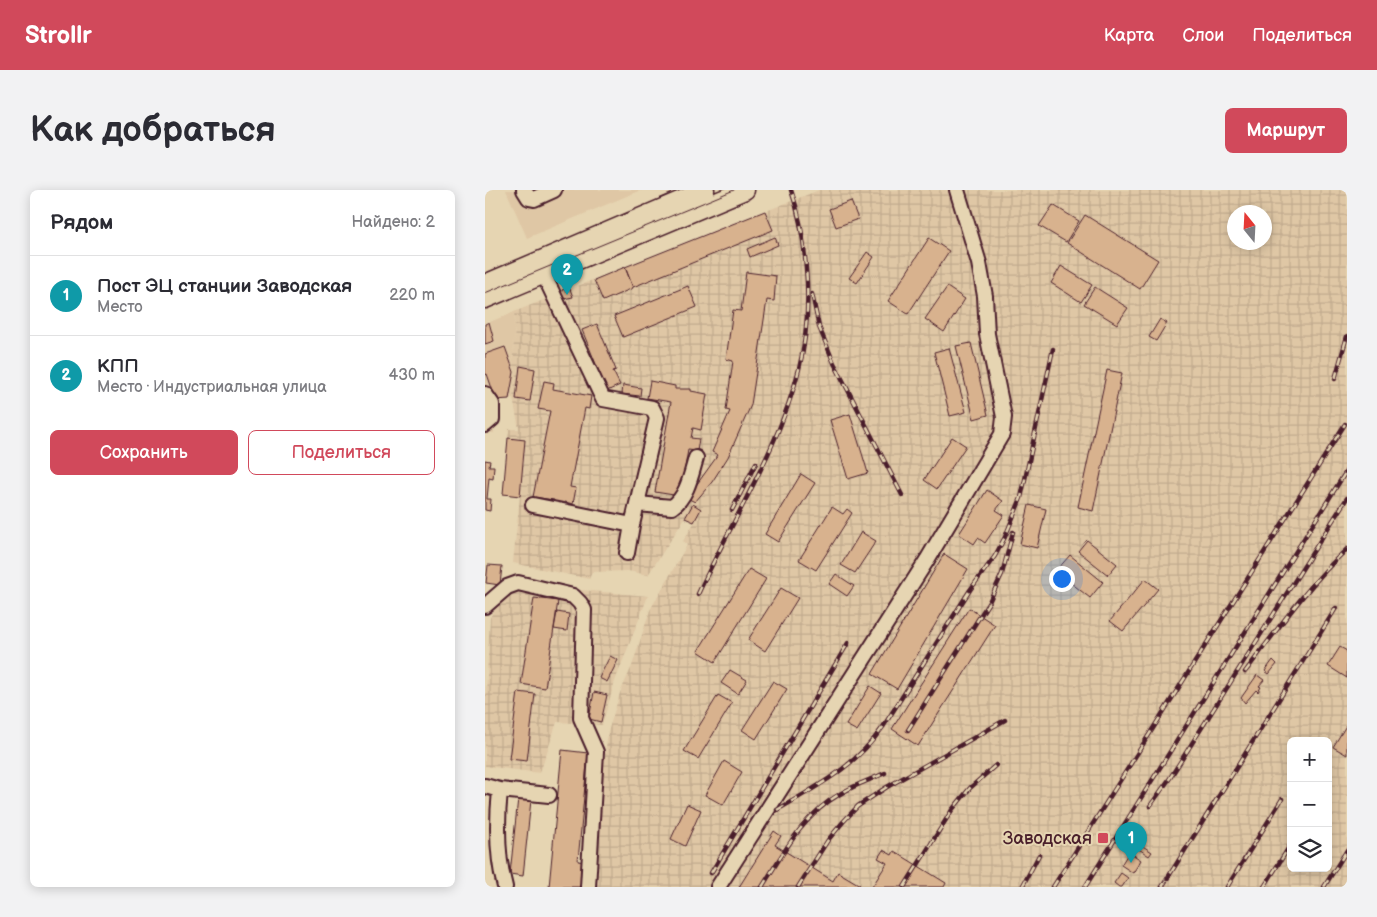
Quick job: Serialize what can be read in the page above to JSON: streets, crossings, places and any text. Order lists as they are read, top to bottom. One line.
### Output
{"places":{"transit":["Заводская"]},"north":"top","page":{"header":"Strollr","nav":["Карта","Слои","Поделиться"],"buttons":["Маршрут",["Сохранить","Поделиться"]],"title":"Как добраться","heading":["Рядом","Найдено: 2"],"pins":["2","1"],"list":[{"mark":"1","name":"Пост ЭЦ станции Заводская","note":"Место","value":"220 m"},{"mark":"2","name":"КПП","note":"Место · Индустриальная улица","value":"430 m"}],"map_buttons":["+","−"]}}
